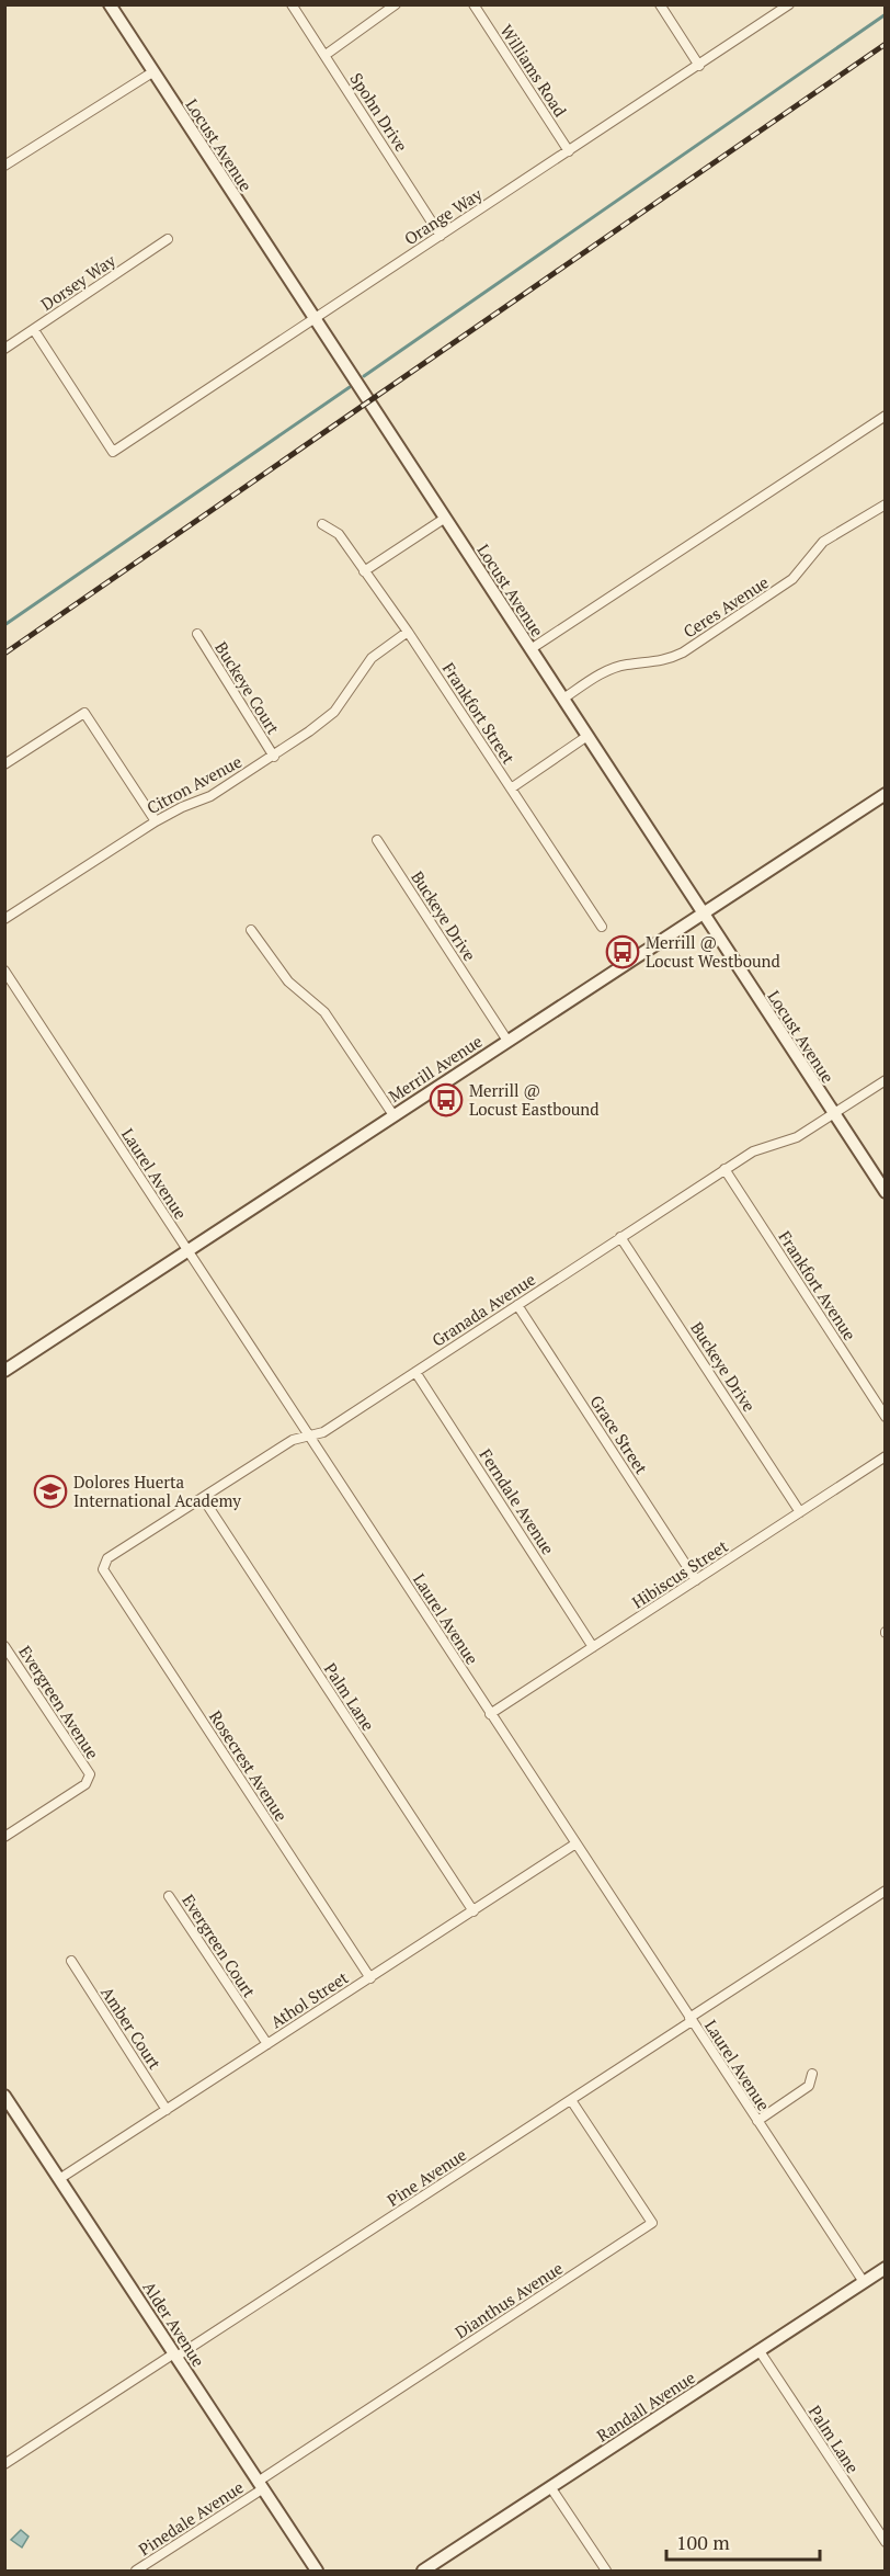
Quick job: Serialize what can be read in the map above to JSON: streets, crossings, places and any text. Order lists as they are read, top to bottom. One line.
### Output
{"streets":{"street":["Williams Road","Spohn Drive","Locust Avenue","Orange Way","Dorsey Way","Ceres Avenue","Buckeye Court","Frankfort Street","Citron Avenue","Buckeye Drive","Merrill Avenue","Laurel Avenue","Frankfort Avenue","Granada Avenue","Grace Street","Ferndale Avenue","Hibiscus Street","Palm Lane","Evergreen Avenue","Rosecrest Avenue","Evergreen Court","Athol Street","Amber Court","Pine Avenue","Dianthus Avenue","Alder Avenue","Randall Avenue","Pinedale Avenue"]},"crossings":[["Williams Road","Orange Way"],["Spohn Drive","Orange Way"],["Locust Avenue","Orange Way"],["Locust Avenue","Ceres Avenue"],["Locust Avenue","Merrill Avenue"],["Locust Avenue","Granada Avenue"],["Orange Way","Dorsey Way"],["Buckeye Court","Citron Avenue"],["Frankfort Street","Citron Avenue"],["Buckeye Drive","Merrill Avenue"],["Buckeye Drive","Granada Avenue"],["Buckeye Drive","Hibiscus Street"],["Merrill Avenue","Laurel Avenue"],["Laurel Avenue","Granada Avenue"],["Laurel Avenue","Hibiscus Street"],["Laurel Avenue","Athol Street"],["Laurel Avenue","Pine Avenue"],["Laurel Avenue","Randall Avenue"],["Frankfort Avenue","Granada Avenue"],["Granada Avenue","Grace Street"],["Granada Avenue","Ferndale Avenue"],["Granada Avenue","Palm Lane"],["Granada Avenue","Rosecrest Avenue"],["Grace Street","Hibiscus Street"],["Ferndale Avenue","Hibiscus Street"],["Palm Lane","Athol Street"],["Palm Lane","Randall Avenue"],["Rosecrest Avenue","Athol Street"],["Evergreen Court","Athol Street"],["Athol Street","Amber Court"],["Athol Street","Alder Avenue"],["Pine Avenue","Dianthus Avenue"],["Pine Avenue","Alder Avenue"],["Dianthus Avenue","Alder Avenue"],["Dianthus Avenue","Pinedale Avenue"],["Alder Avenue","Pinedale Avenue"]],"places":{"bus stop":["Merrill @ Locust Westbound","Merrill @ Locust Eastbound"],"school or university":["Dolores Huerta International Academy"]},"scale_bar":"100 m"}
